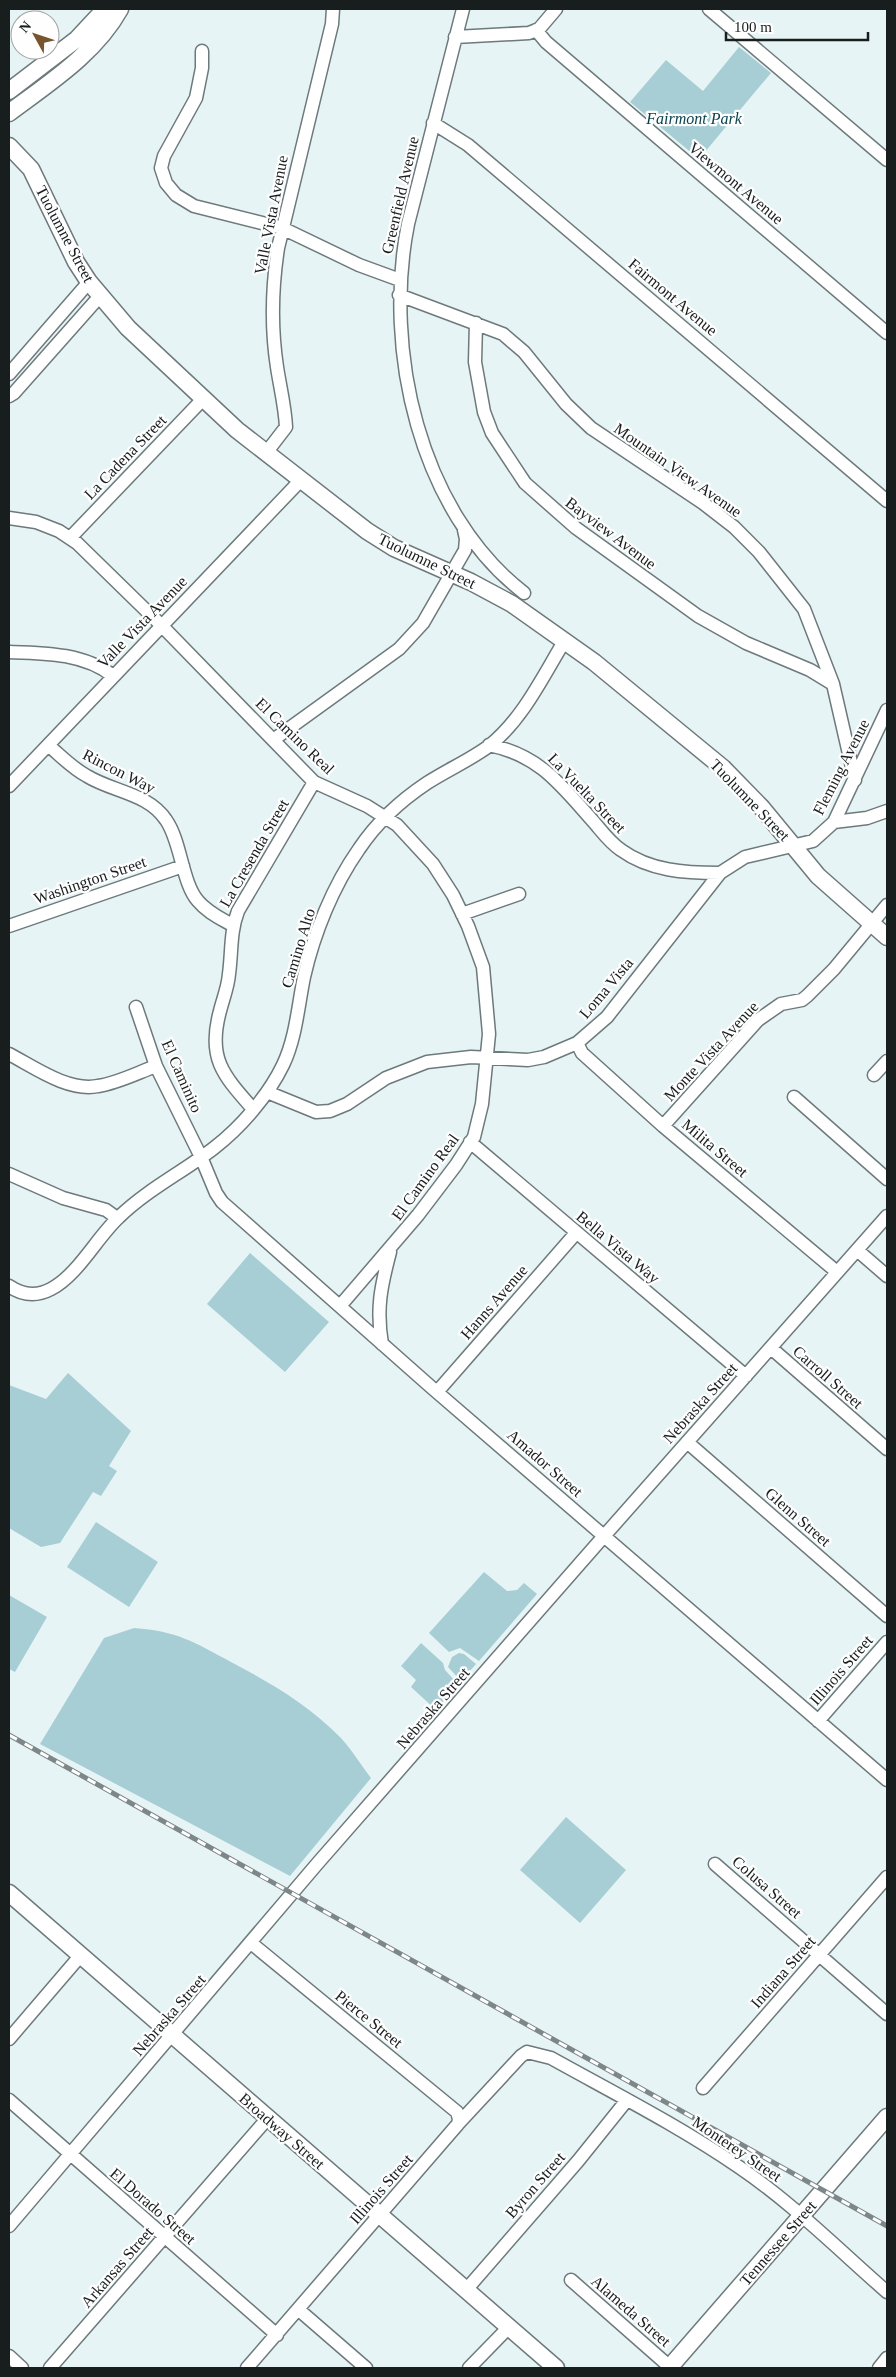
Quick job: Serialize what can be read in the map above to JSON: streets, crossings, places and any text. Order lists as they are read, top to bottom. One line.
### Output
{"streets":{"main road":["Tuolumne Street","Broadway Street","Tennessee Street"],"street":["Viewmont Avenue","Greenfield Avenue","Valle Vista Avenue","Fairmont Avenue","La Cadena Street","Mountain View Avenue","Bayview Avenue","El Camino Real","Fleming Avenue","Rincon Way","La Vuelta Street","La Cresenda Street","Washington Street","Camino Alto","Loma Vista","Monte Vista Avenue","El Caminito","Milita Street","Bella Vista Way","Hanns Avenue","Carroll Street","Nebraska Street","Amador Street","Glenn Street","Illinois Street","Colusa Street","Indiana Street","Pierce Street","Monterey Street","Byron Street","El Dorado Street","Arkansas Street","Alameda Street"]},"crossings":[["Greenfield Avenue","Tuolumne Street"],["Greenfield Avenue","Fairmont Avenue"],["Greenfield Avenue","Mountain View Avenue"],["Valle Vista Avenue","Tuolumne Street"],["Valle Vista Avenue","El Camino Real"],["Valle Vista Avenue","Rincon Way"],["Tuolumne Street","La Cadena Street"],["Tuolumne Street","Fleming Avenue"],["Tuolumne Street","Camino Alto"],["Tuolumne Street","Loma Vista"],["Tuolumne Street","Monte Vista Avenue"],["La Cadena Street","El Camino Real"],["Mountain View Avenue","Bayview Avenue"],["Mountain View Avenue","Fleming Avenue"],["El Camino Real","La Cresenda Street"],["El Camino Real","Camino Alto"],["El Camino Real","Loma Vista"],["El Camino Real","Bella Vista Way"],["El Camino Real","Amador Street"],["Fleming Avenue","Loma Vista"],["Rincon Way","La Cresenda Street"],["Rincon Way","Washington Street"],["La Vuelta Street","Camino Alto"],["La Vuelta Street","Loma Vista"],["La Cresenda Street","Camino Alto"],["Camino Alto","Loma Vista"],["Camino Alto","El Caminito"],["Camino Alto","Amador Street"],["Loma Vista","Milita Street"],["Monte Vista Avenue","Milita Street"],["El Caminito","Amador Street"],["Milita Street","Nebraska Street"],["Bella Vista Way","Hanns Avenue"],["Bella Vista Way","Nebraska Street"],["Hanns Avenue","Amador Street"],["Carroll Street","Nebraska Street"],["Nebraska Street","Amador Street"],["Nebraska Street","Glenn Street"],["Nebraska Street","Pierce Street"],["Nebraska Street","Broadway Street"],["Nebraska Street","El Dorado Street"],["Amador Street","Illinois Street"],["Illinois Street","Pierce Street"],["Illinois Street","Broadway Street"],["Illinois Street","Monterey Street"],["Illinois Street","El Dorado Street"],["Colusa Street","Indiana Street"],["Broadway Street","Byron Street"],["Broadway Street","Arkansas Street"],["Monterey Street","Byron Street"],["Monterey Street","Tennessee Street"],["El Dorado Street","Arkansas Street"],["Tennessee Street","Alameda Street"]],"parks":["Fairmont Park"],"scale_bar":"100 m","north":"top left"}
